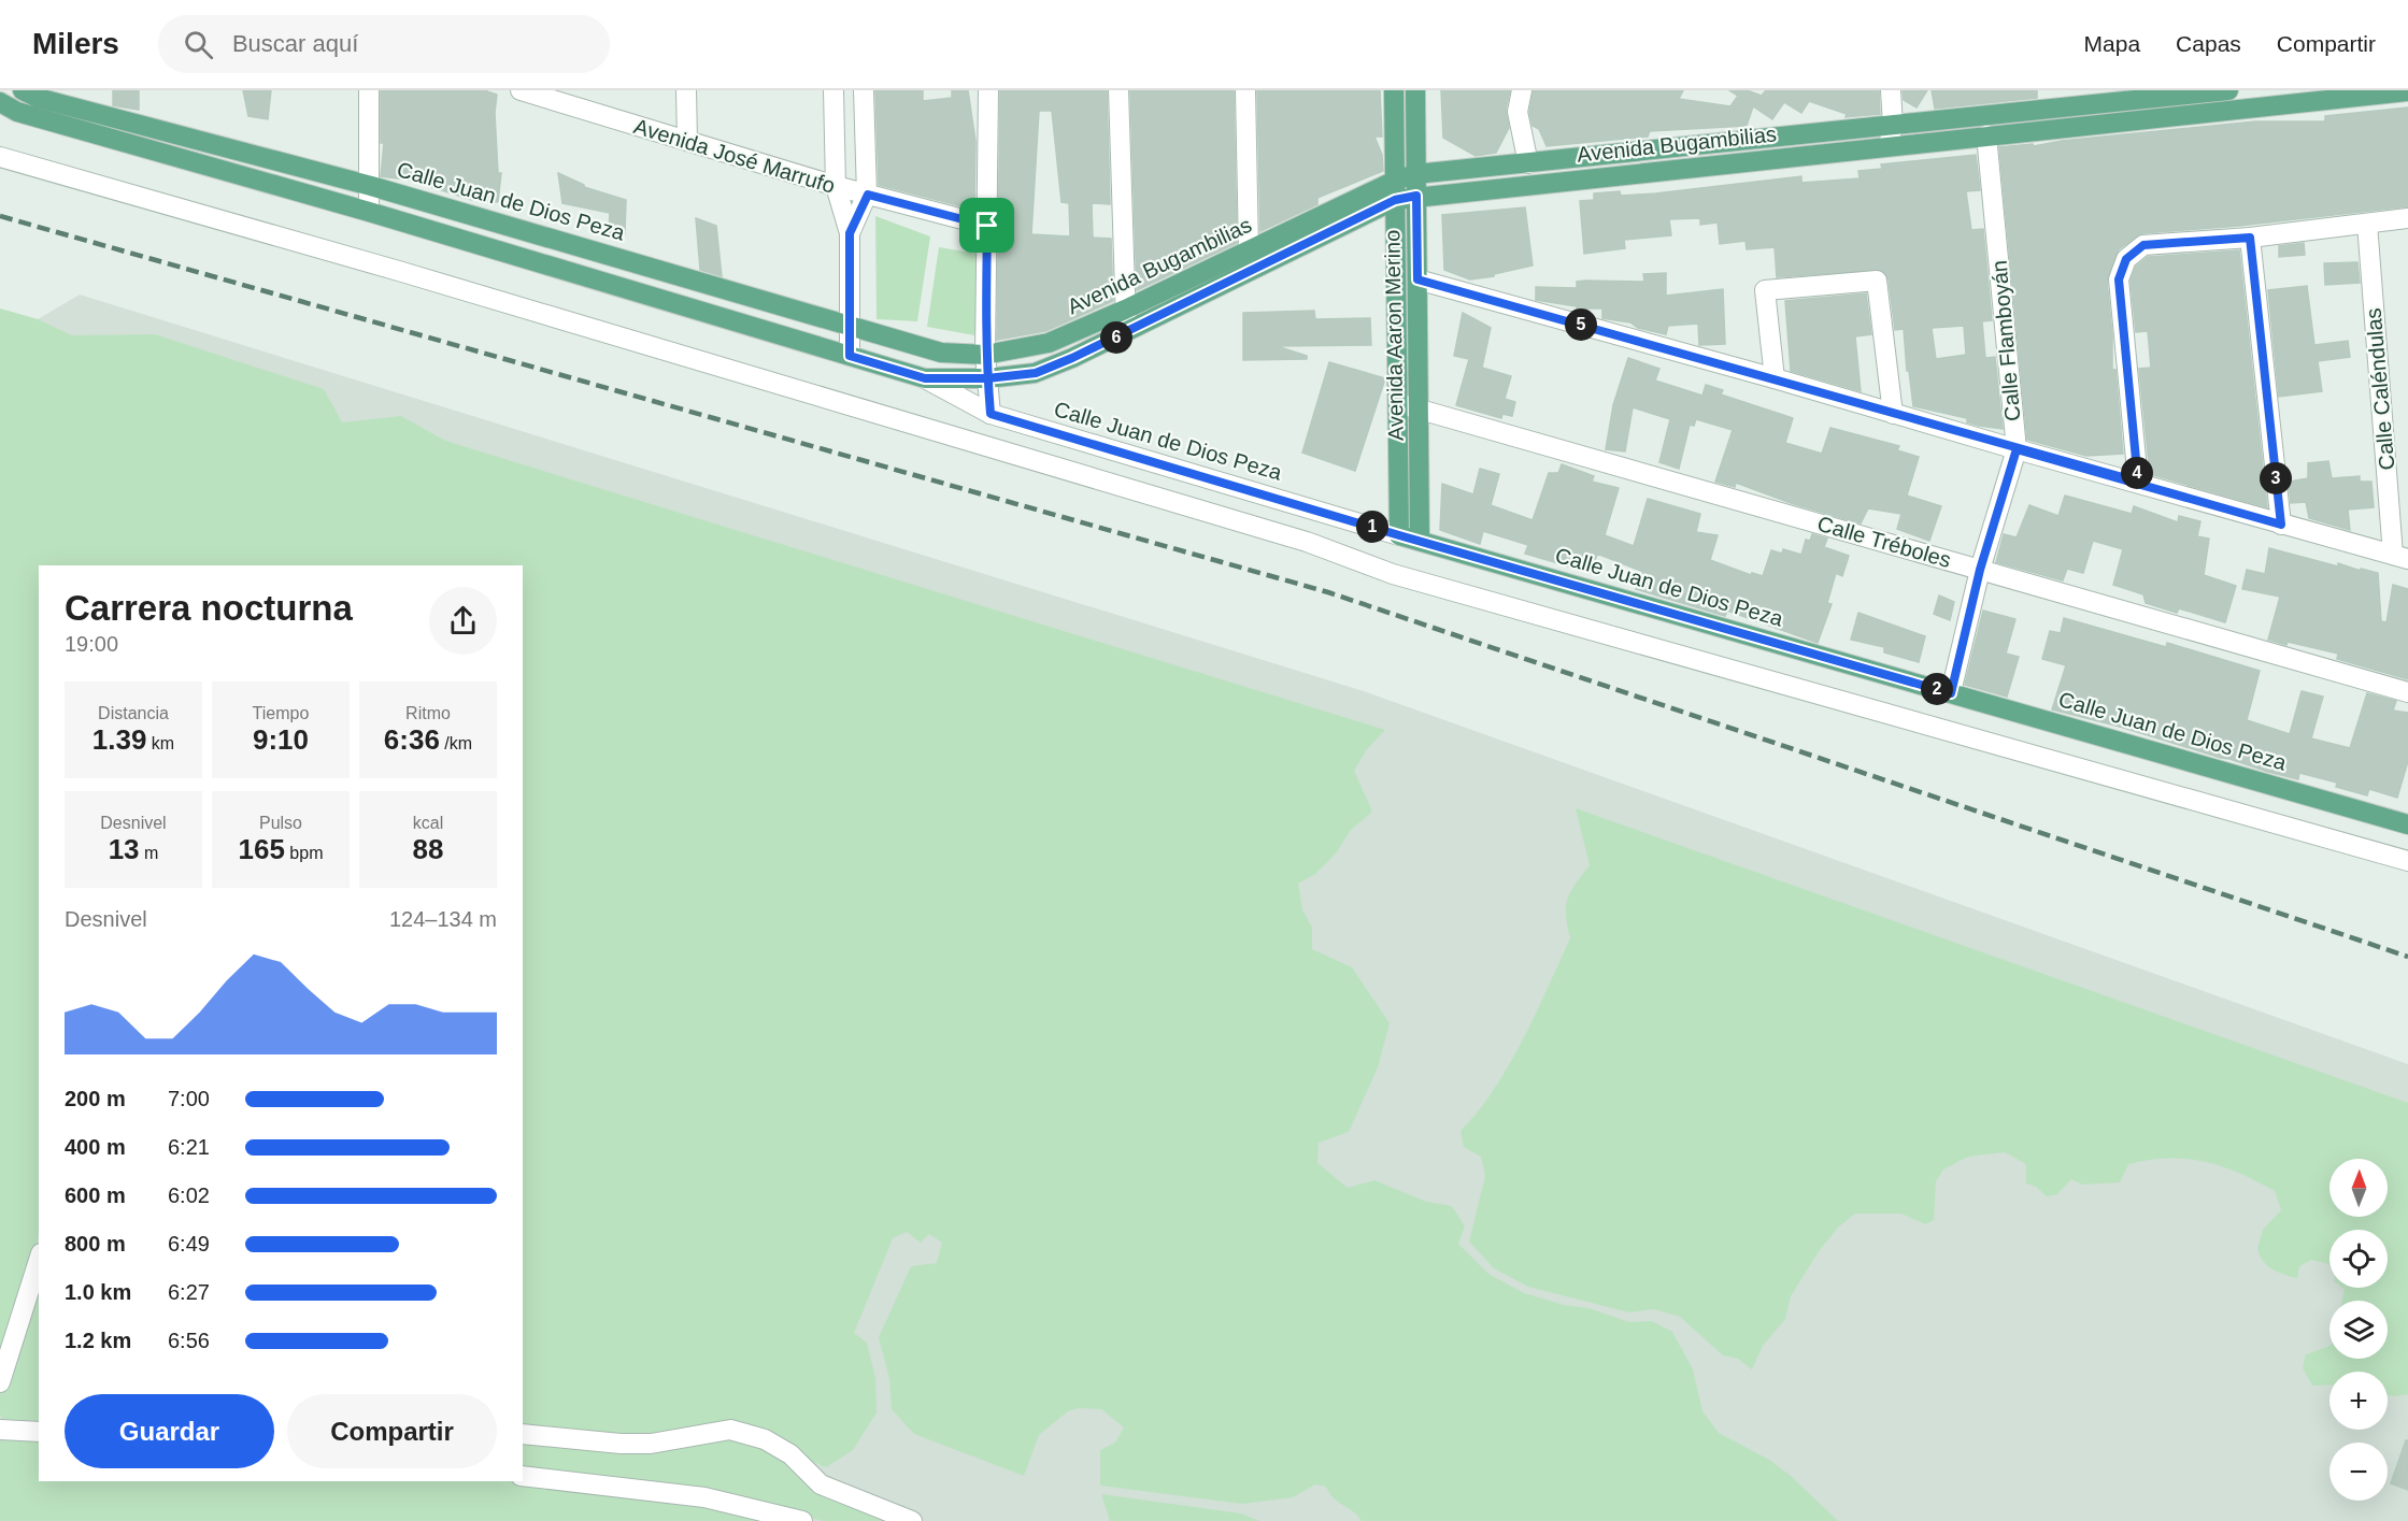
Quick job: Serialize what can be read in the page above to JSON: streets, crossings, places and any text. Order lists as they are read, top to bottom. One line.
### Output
{"streets":{"main road":["Avenida Bugambilias","Calle Juan de Dios Peza","Avenida Aaron Merino"],"street":["Avenida José Marrufo","Calle Flamboyán","Calle Caléndulas","Calle Tréboles"]},"crossings":[["Avenida Bugambilias","Calle Juan de Dios Peza"],["Avenida Bugambilias","Avenida Aaron Merino"],["Avenida Bugambilias","Calle Flamboyán"],["Calle Juan de Dios Peza","Avenida Aaron Merino"],["Calle Juan de Dios Peza","Calle Flamboyán"],["Avenida Aaron Merino","Calle Tréboles"],["Calle Flamboyán","Calle Tréboles"]],"north":"top","page":{"header":"Milers","search":"Buscar aquí","nav":["Mapa","Capas","Compartir"],"pins":["5","6","4","3","1","2"],"heading":["Carrera nocturna","19:00"],"stats":[["Distancia","1.39 km"],["Tiempo","9:10"],["Ritmo","6:36 /km"],["Desnivel","13 m"],["Pulso","165 bpm"],["kcal","88"]],"chart":["Desnivel","124–134 m"],"list":[{"name":"200 m","note":"7:00"},{"name":"400 m","note":"6:21"},{"name":"600 m","note":"6:02"},{"name":"800 m","note":"6:49"},{"name":"1.0 km","note":"6:27"},{"name":"1.2 km","note":"6:56"}],"map_buttons":["+","−"],"buttons":["Guardar","Compartir"]}}
